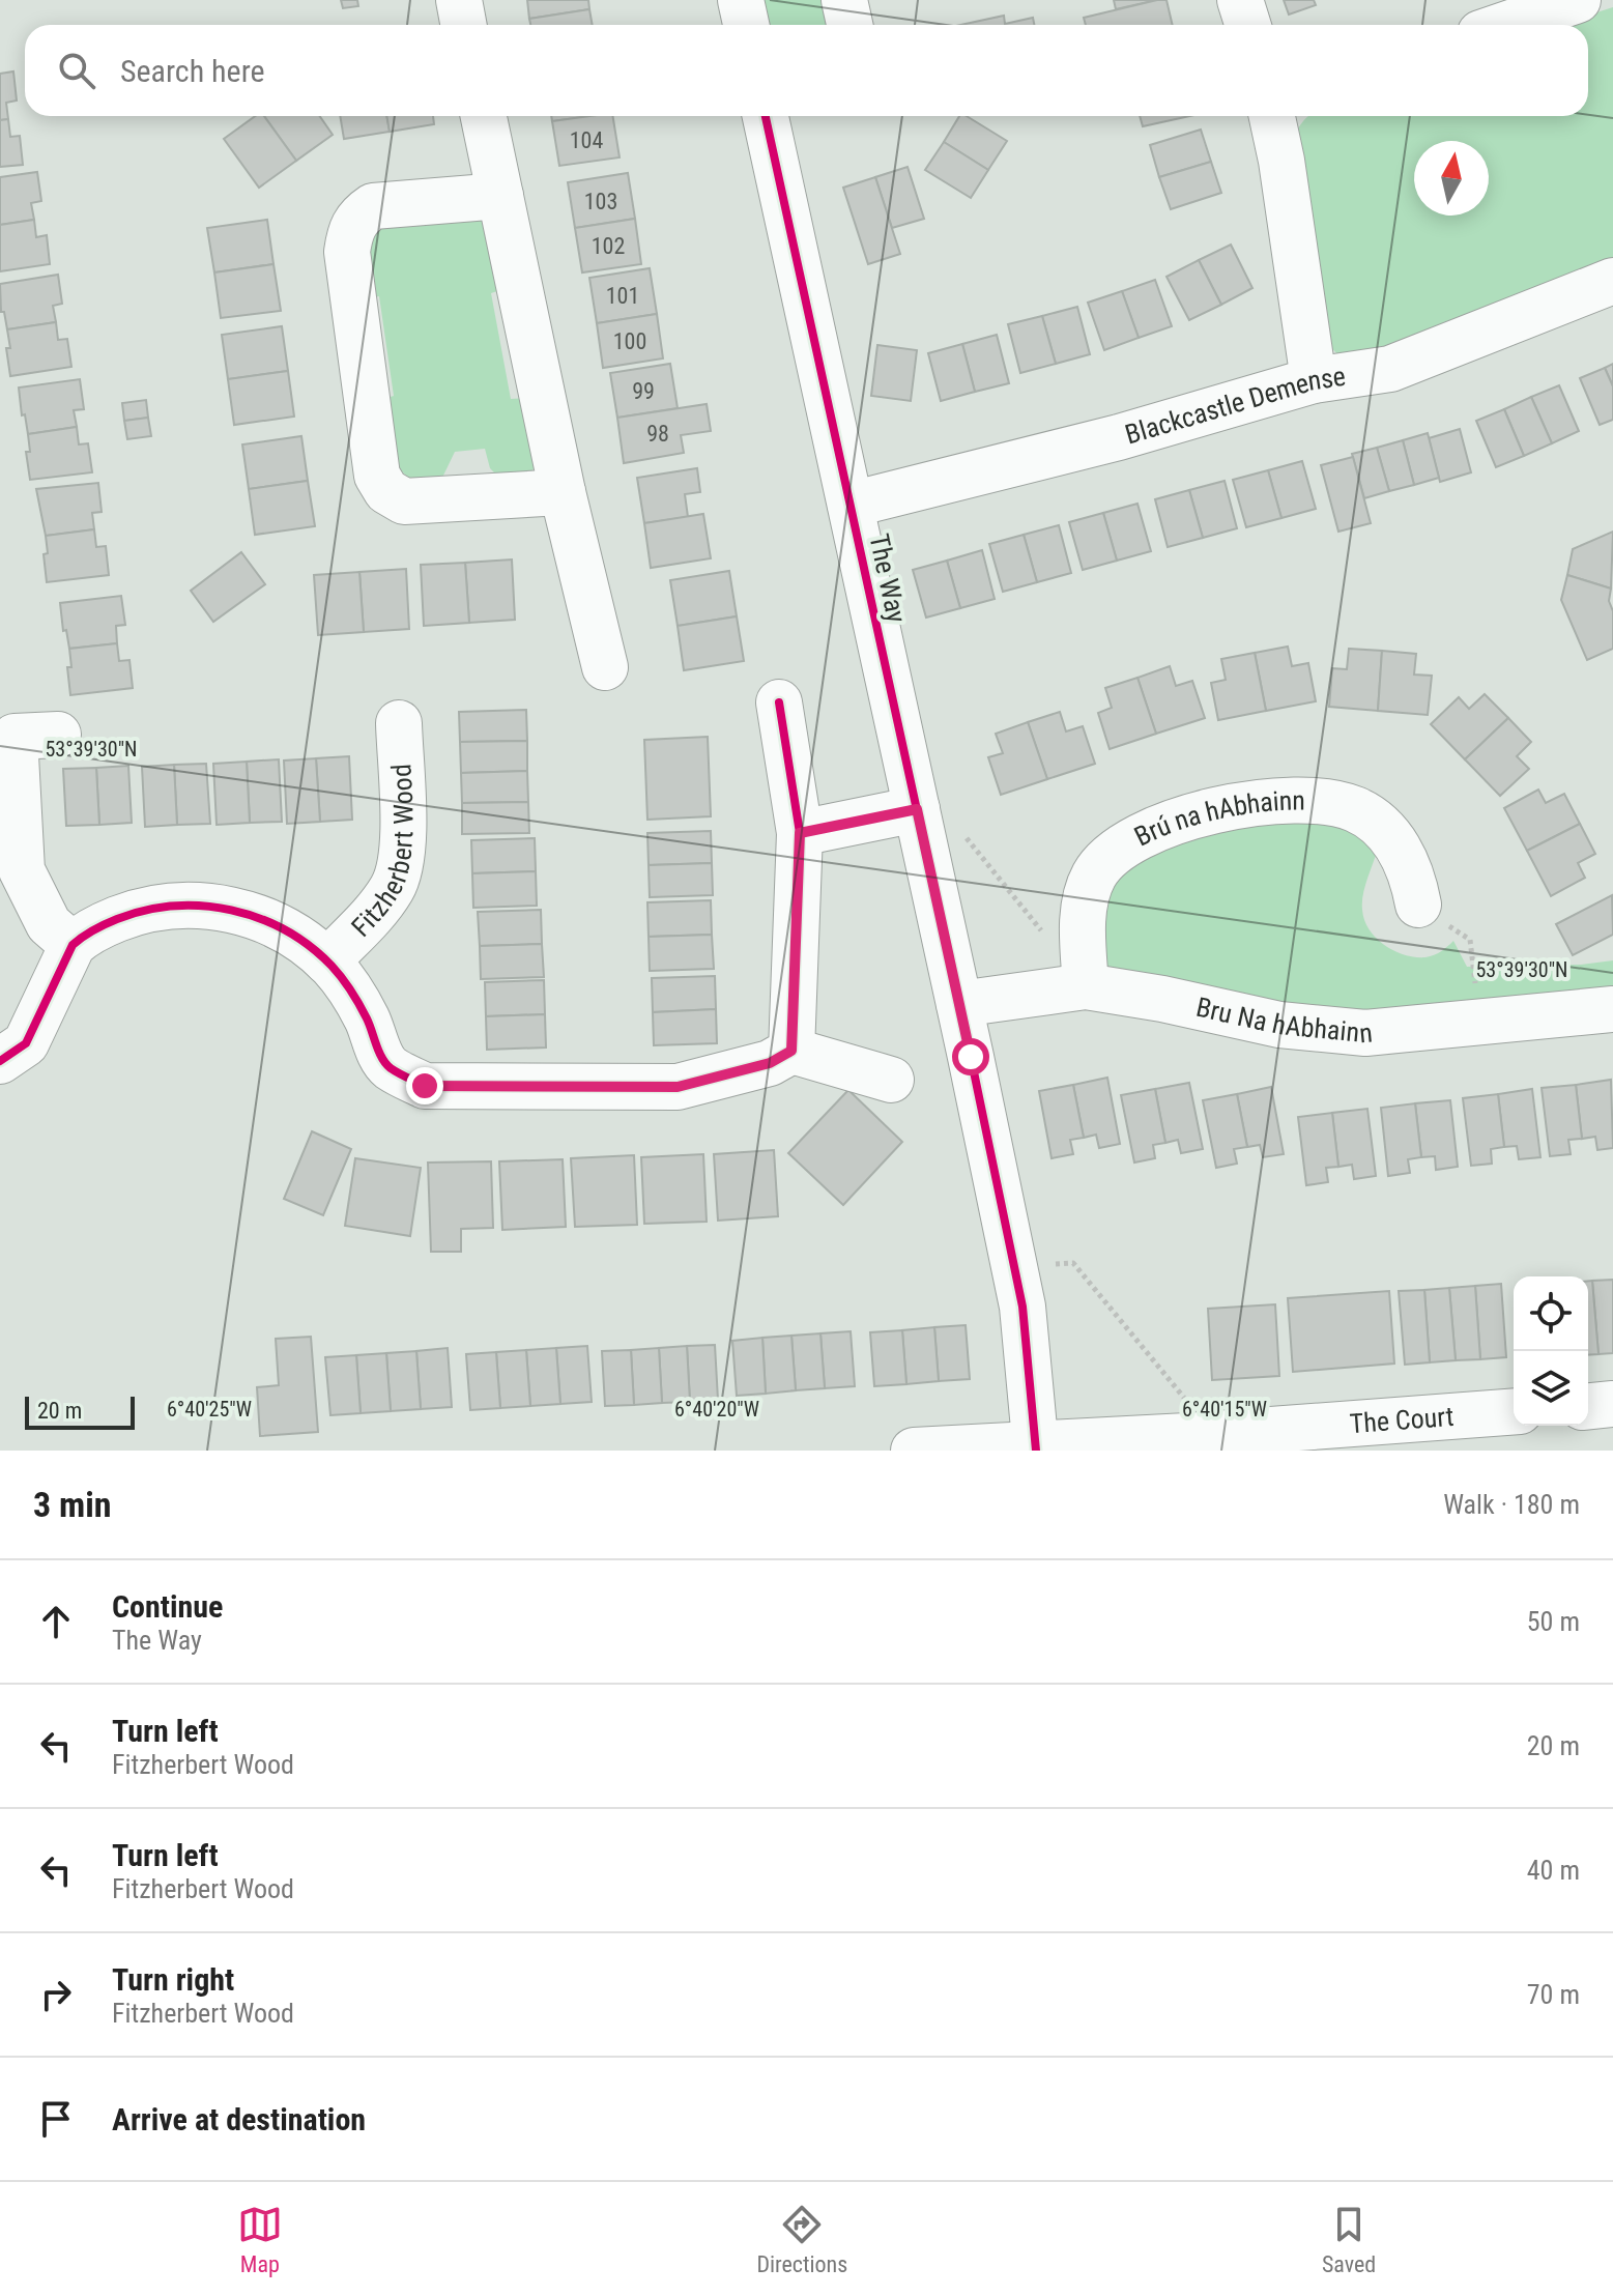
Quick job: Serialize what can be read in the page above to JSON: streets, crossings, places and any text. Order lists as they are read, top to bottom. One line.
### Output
{"streets":{"street":["Blackcastle Demense","The Way","Brú na hAbhainn","Fitzherbert Wood","Bru Na hAbhainn","The Court"]},"crossings":[["Blackcastle Demense","The Way"],["The Way","Bru Na hAbhainn"],["The Way","The Court"],["Brú na hAbhainn","Bru Na hAbhainn"]],"house_numbers":["104","103","102","101","100","99","98"],"scale_bar":"20 m","north":"top","page":{"search":"Search here","scale":"20 m","heading":["3 min","Walk · 180 m"],"list":[["Continue","The Way","50 m"],["Turn left","Fitzherbert Wood","20 m"],["Turn left","Fitzherbert Wood","40 m"],["Turn right","Fitzherbert Wood","70 m"],"Arrive at destination"],"nav":["Map","Directions","Saved"]},"coordinates":["53°39'30\"N","6°40'25\"W","6°40'20\"W","6°40'15\"W"]}
